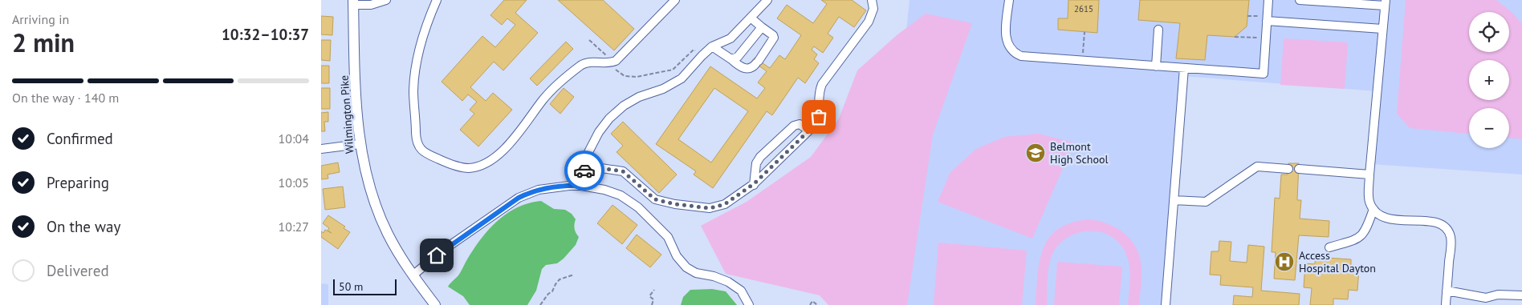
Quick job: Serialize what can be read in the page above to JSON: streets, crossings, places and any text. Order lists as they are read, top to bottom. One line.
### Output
{"streets":{"main road":["Wilmington Pike"]},"places":{"school or university":["Belmont High School"],"hospital":["Access Hospital Dayton"]},"house_numbers":["2615"],"scale_bar":"50 m","page":{"heading":["2 min","Arriving in","10:32–10:37"],"map_buttons":["+","−"],"bar":"On the way · 140 m","list":[["Confirmed","10:04"],["Preparing","10:05"],["On the way","10:27"],"Delivered"],"scale":"50 m"}}
